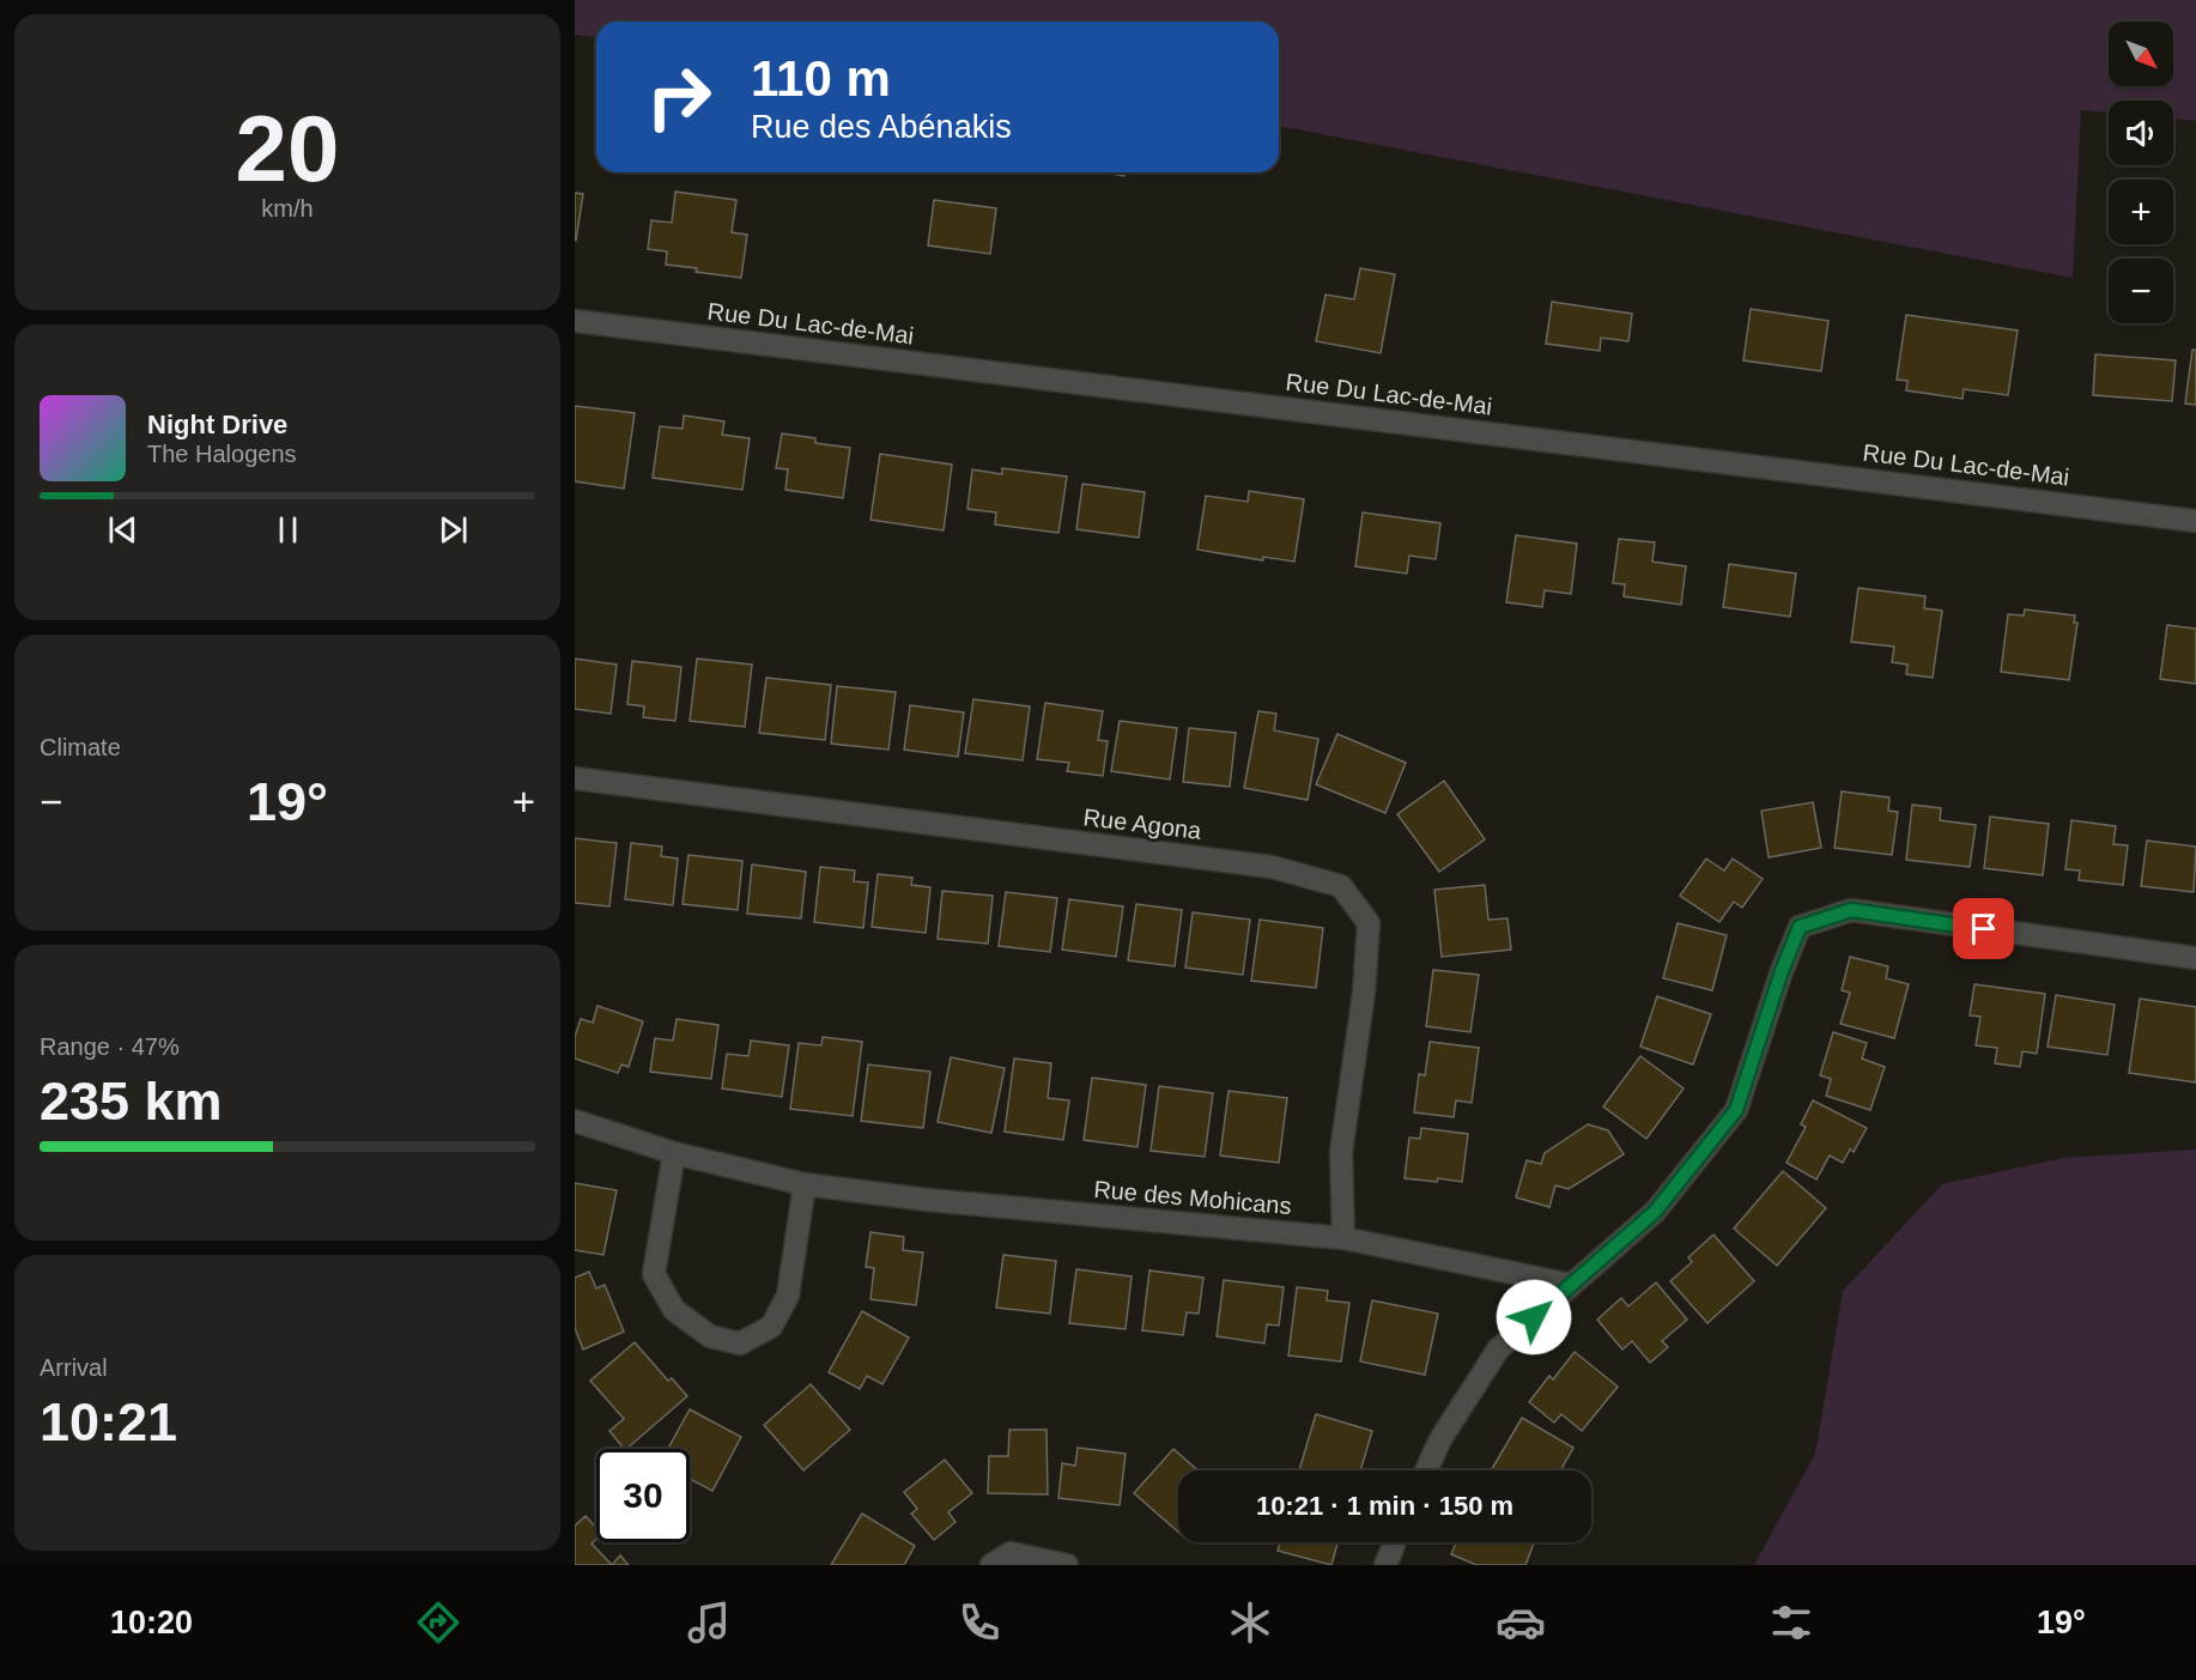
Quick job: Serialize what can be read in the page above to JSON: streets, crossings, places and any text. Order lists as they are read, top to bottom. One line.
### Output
{"streets":{"street":["Rue Du Lac-de-Mai","Rue Agona","Rue des Mohicans"]},"crossings":[["Rue Agona","Rue des Mohicans"]],"north":"bottom right","page":{"tile":[["20","km/h"],"Climate",["Range · 47%","235 km"],["Arrival","10:21"]],"map_buttons":["+","−"],"turn":["110 m","Rue des Abénakis"],"song":["Night Drive","The Halogens"],"heat":["−","19°","+"],"limit":"30","trip":"10:21 · 1 min · 150 m","tabs":["10:20","19°"]}}
